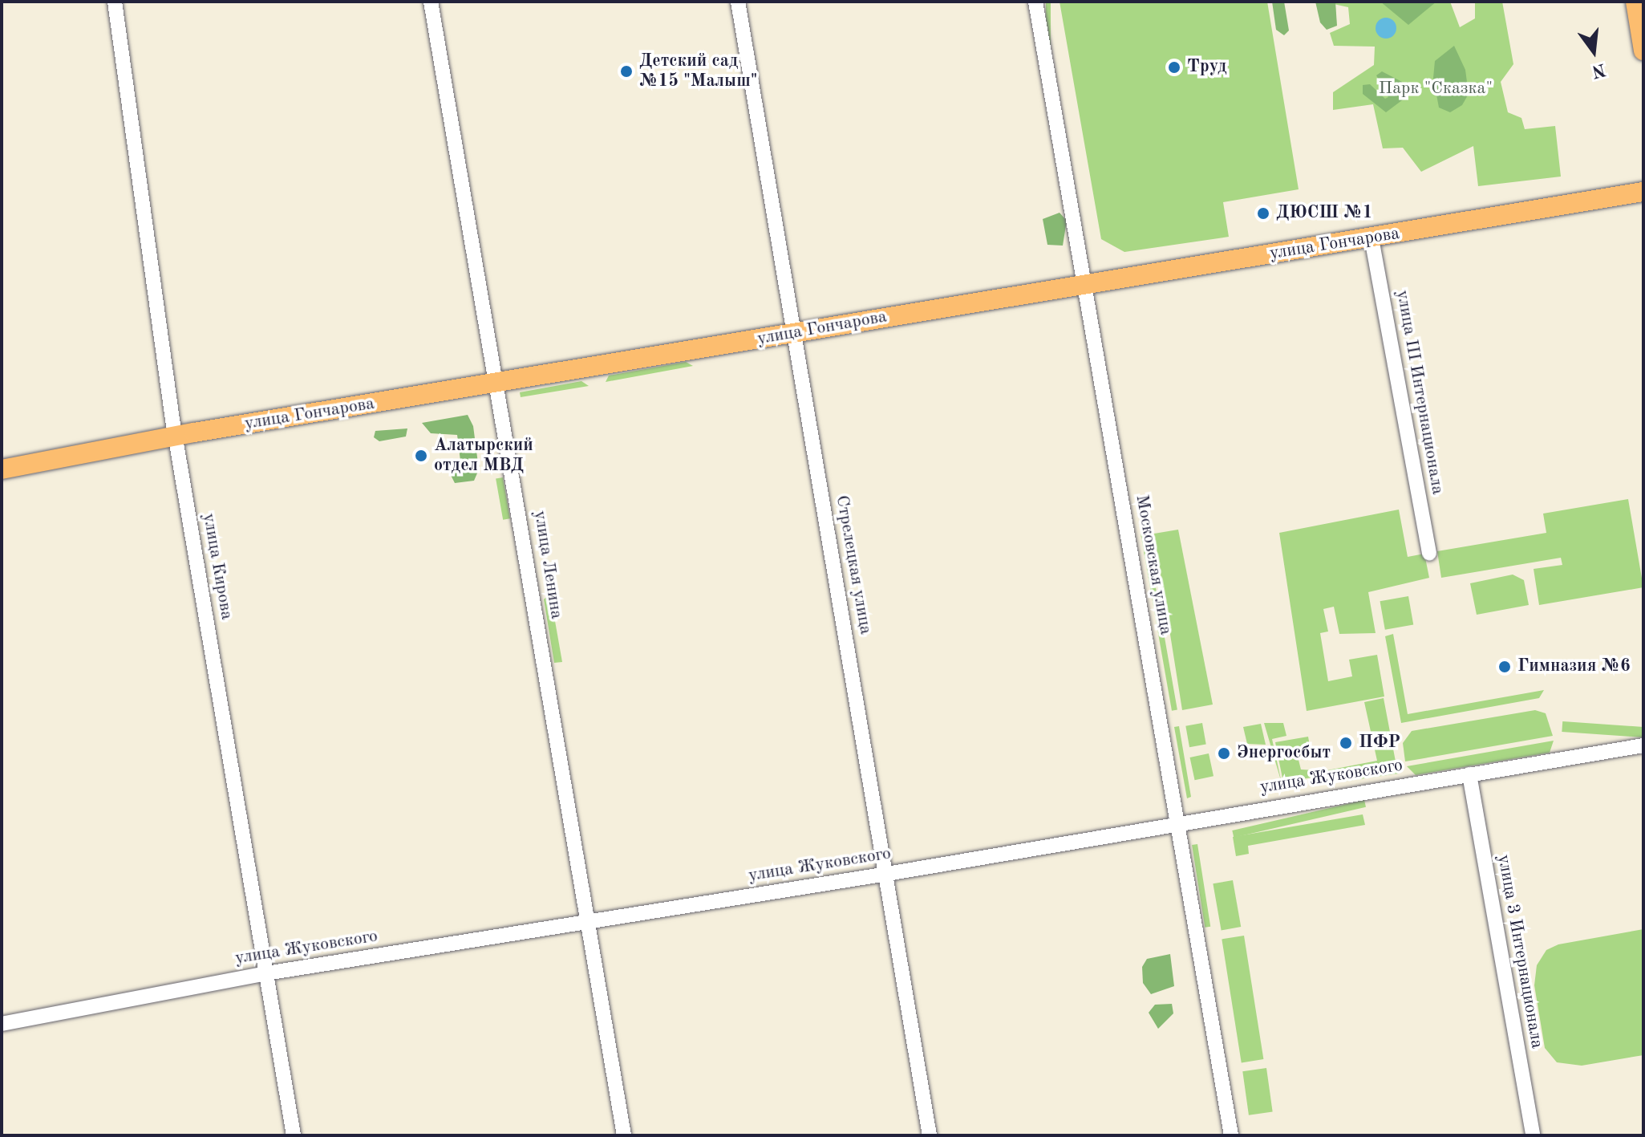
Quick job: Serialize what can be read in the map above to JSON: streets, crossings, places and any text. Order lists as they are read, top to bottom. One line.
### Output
{"streets":{"main road":["улица Гончарова"],"street":["улица III Интернационала","улица Ленина","Стрелецкая улица","Московская улица","улица Кирова","улица Жуковского","улица 3 Интернационала"]},"crossings":[["улица Гончарова","улица III Интернационала"],["улица Гончарова","улица Ленина"],["улица Гончарова","Стрелецкая улица"],["улица Гончарова","Московская улица"],["улица Гончарова","улица Кирова"],["улица Ленина","улица Жуковского"],["Стрелецкая улица","улица Жуковского"],["Московская улица","улица Жуковского"],["улица Кирова","улица Жуковского"],["улица Жуковского","улица 3 Интернационала"]],"parks":["Парк \"Сказка\""],"places":["Труд","Детский сад №15 \"Малыш\"","ДЮСШ №1","Алатырский отдел МВД","Гимназия №6","ПФР","Энергосбыт"],"north":"bottom"}
